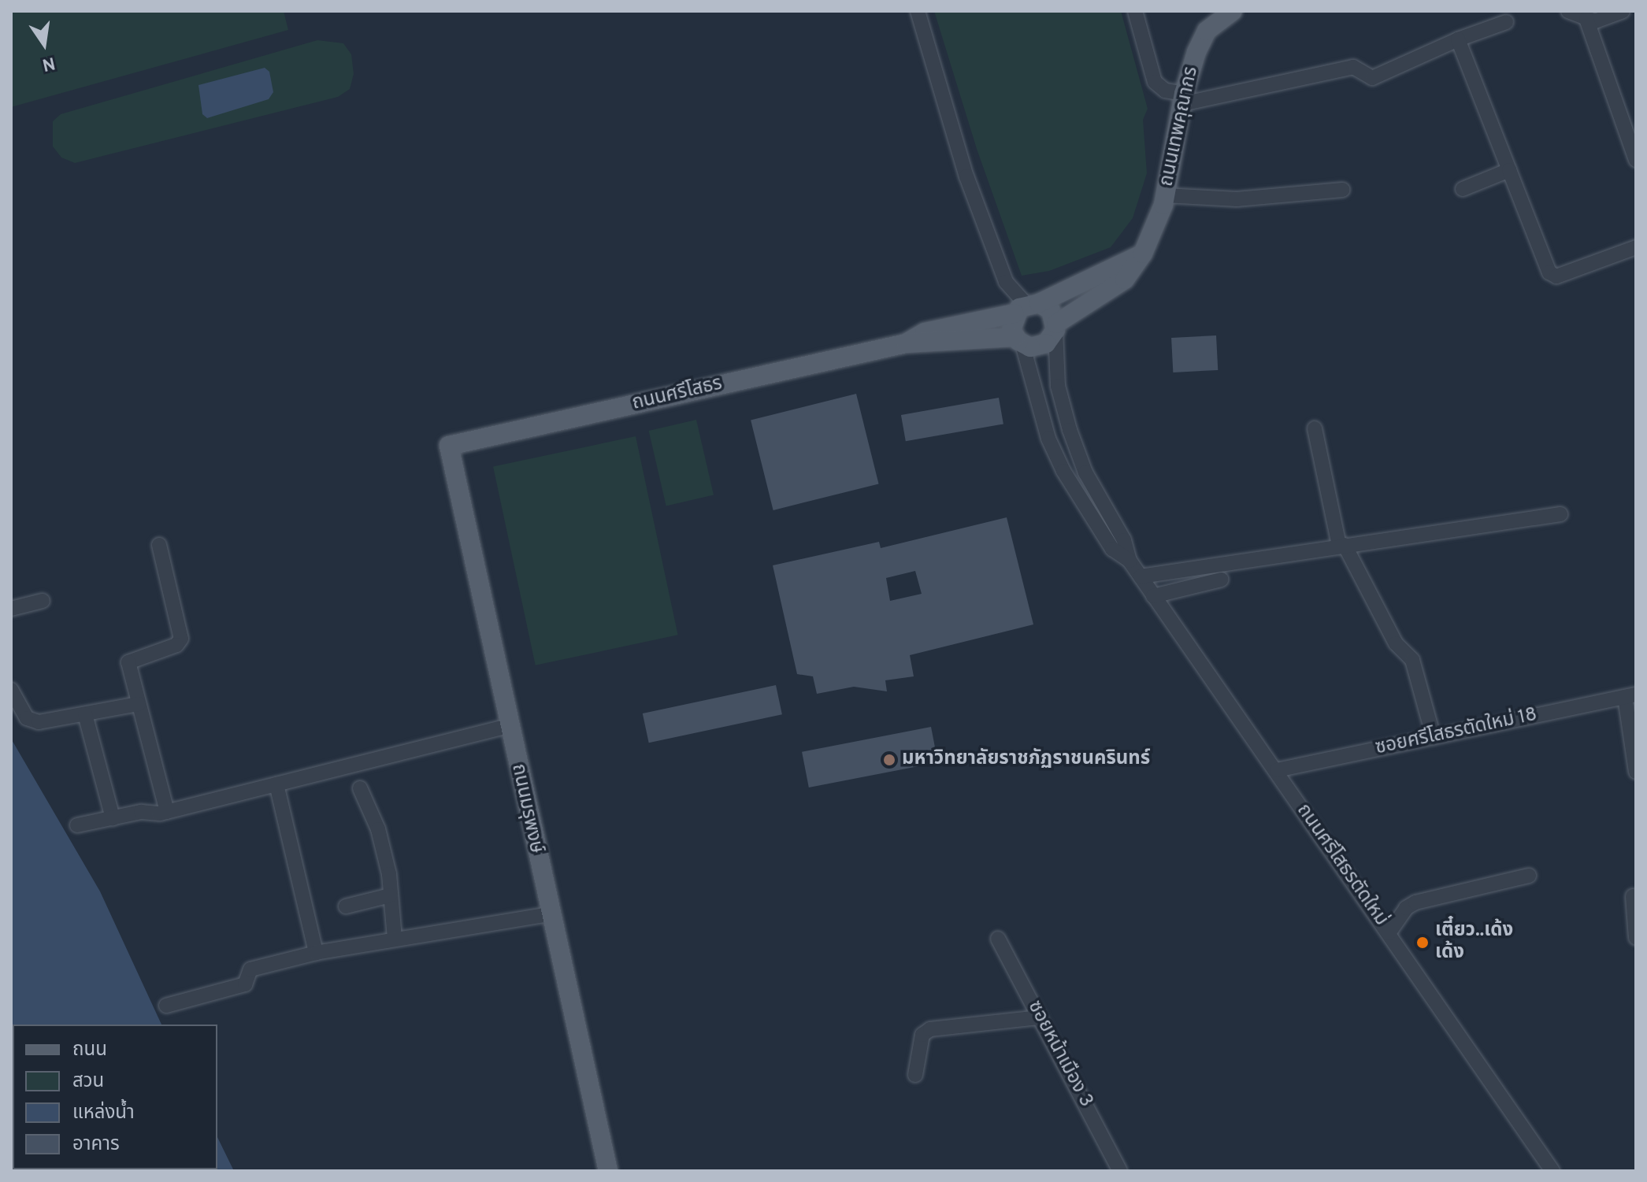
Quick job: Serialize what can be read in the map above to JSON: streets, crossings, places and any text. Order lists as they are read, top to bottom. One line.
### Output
{"streets":{"main road":["ถนนเทพคุณากร","ถนนศรีโสธร","ถนนมรุพงษ์"],"street":["ซอยศรีโสธรตัดใหม่ 18","ถนนศรีโสธรตัดใหม่","ซอยหน้าเมือง 3"]},"crossings":[["ถนนเทพคุณากร","ถนนศรีโสธร"],["ถนนเทพคุณากร","ถนนศรีโสธรตัดใหม่"],["ถนนศรีโสธร","ถนนมรุพงษ์"],["ถนนศรีโสธร","ถนนศรีโสธรตัดใหม่"],["ซอยศรีโสธรตัดใหม่ 18","ถนนศรีโสธรตัดใหม่"]],"places":["มหาวิทยาลัยราชภัฏราชนครินทร์","เตี๋ยว..เด้ง เด้ง"],"legend":["ถนน","สวน","แหล่งน้ำ","อาคาร"],"north":"bottom"}
